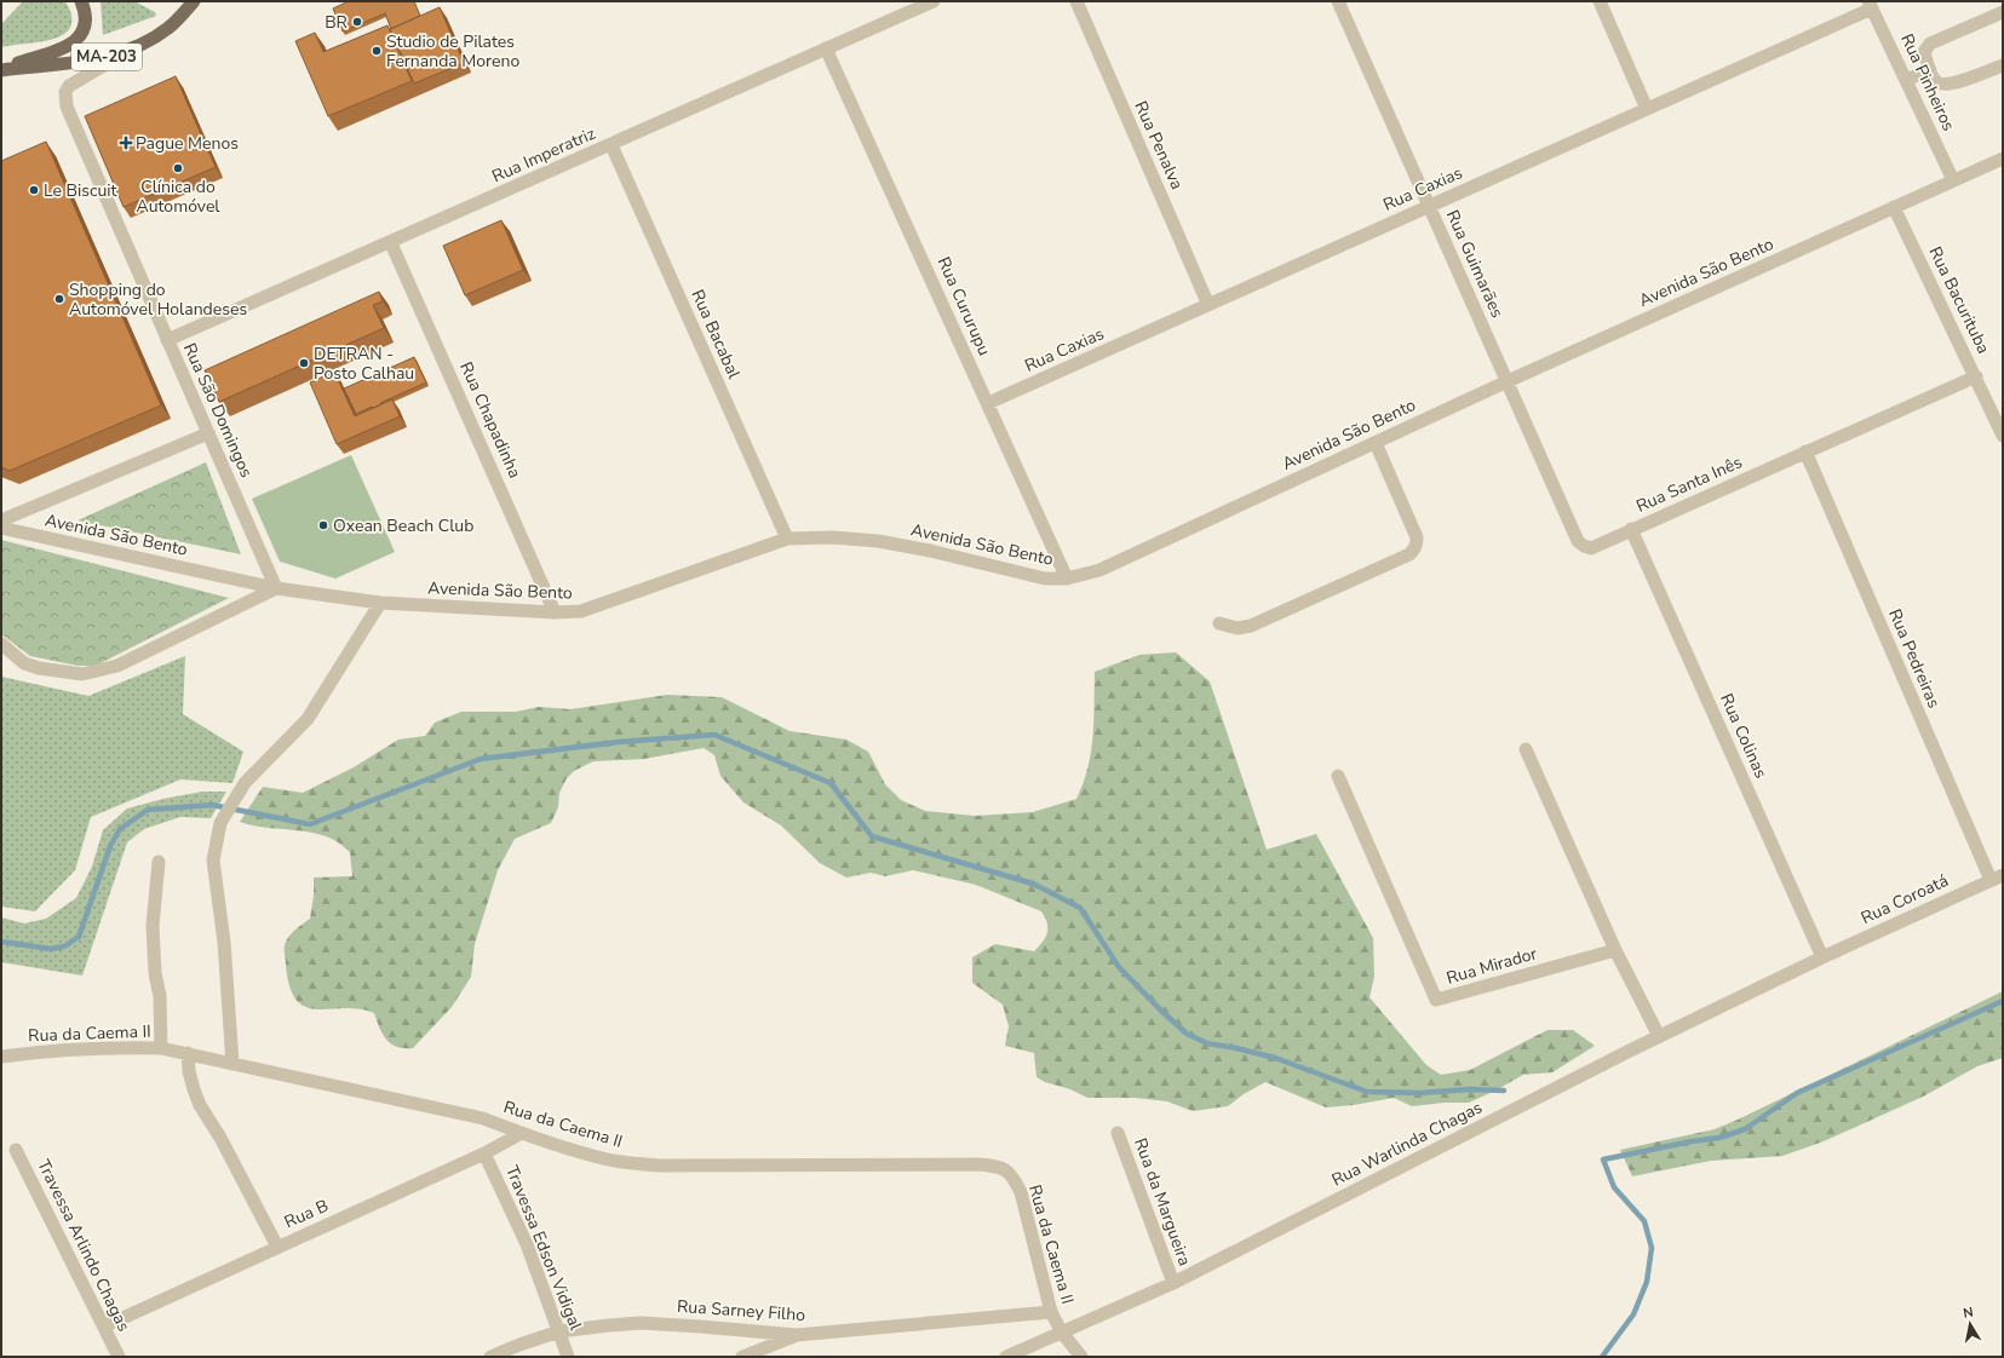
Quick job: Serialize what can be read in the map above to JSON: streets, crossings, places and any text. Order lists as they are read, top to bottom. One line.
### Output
{"streets":{"main road":["MA-203"],"street":["Rua Pinheiros","Rua Penalva","Rua Imperatriz","Rua Caxias","Rua Guimarães","Avenida São Bento","Rua Bacurituba","Rua Cururupu","Rua Bacabal","Rua São Domingos","Rua Chapadinha","Rua Santa Inês","Rua Pedreiras","Rua Colinas","Rua Coroatá","Rua Mirador","Rua da Caema II","Rua Warlinda Chagas","Rua da Margueira","Rua B","Travessa Arlindo Chagas","Travessa Edson Vidigal","Rua Sarney Filho"]},"crossings":[["MA-203","Rua São Domingos"],["Rua Pinheiros","Rua Caxias"],["Rua Pinheiros","Avenida São Bento"],["Rua Penalva","Rua Caxias"],["Rua Imperatriz","Rua Cururupu"],["Rua Imperatriz","Rua Bacabal"],["Rua Imperatriz","Rua São Domingos"],["Rua Imperatriz","Rua Chapadinha"],["Rua Caxias","Rua Guimarães"],["Rua Caxias","Rua Cururupu"],["Rua Guimarães","Avenida São Bento"],["Rua Guimarães","Rua Santa Inês"],["Avenida São Bento","Rua Bacurituba"],["Avenida São Bento","Rua Cururupu"],["Avenida São Bento","Rua Bacabal"],["Avenida São Bento","Rua São Domingos"],["Avenida São Bento","Rua Chapadinha"],["Avenida São Bento","Rua Santa Inês"],["Rua Bacurituba","Rua Santa Inês"],["Rua Santa Inês","Rua Pedreiras"],["Rua Santa Inês","Rua Colinas"],["Rua Pedreiras","Rua Coroatá"],["Rua Colinas","Rua Coroatá"],["Rua Colinas","Rua Warlinda Chagas"],["Rua Coroatá","Rua Warlinda Chagas"],["Rua da Caema II","Rua Warlinda Chagas"],["Rua da Caema II","Rua B"],["Rua da Caema II","Rua Sarney Filho"],["Rua Warlinda Chagas","Rua da Margueira"],["Rua B","Travessa Arlindo Chagas"],["Rua B","Travessa Edson Vidigal"],["Travessa Edson Vidigal","Rua Sarney Filho"]],"places":{"other":["BR","Studio de Pilates Fernanda Moreno","Clínica do Automóvel","Le Biscuit","Shopping do Automóvel Holandeses","DETRAN - Posto Calhau","Oxean Beach Club"],"health":["Pague Menos"]},"north":"top"}
